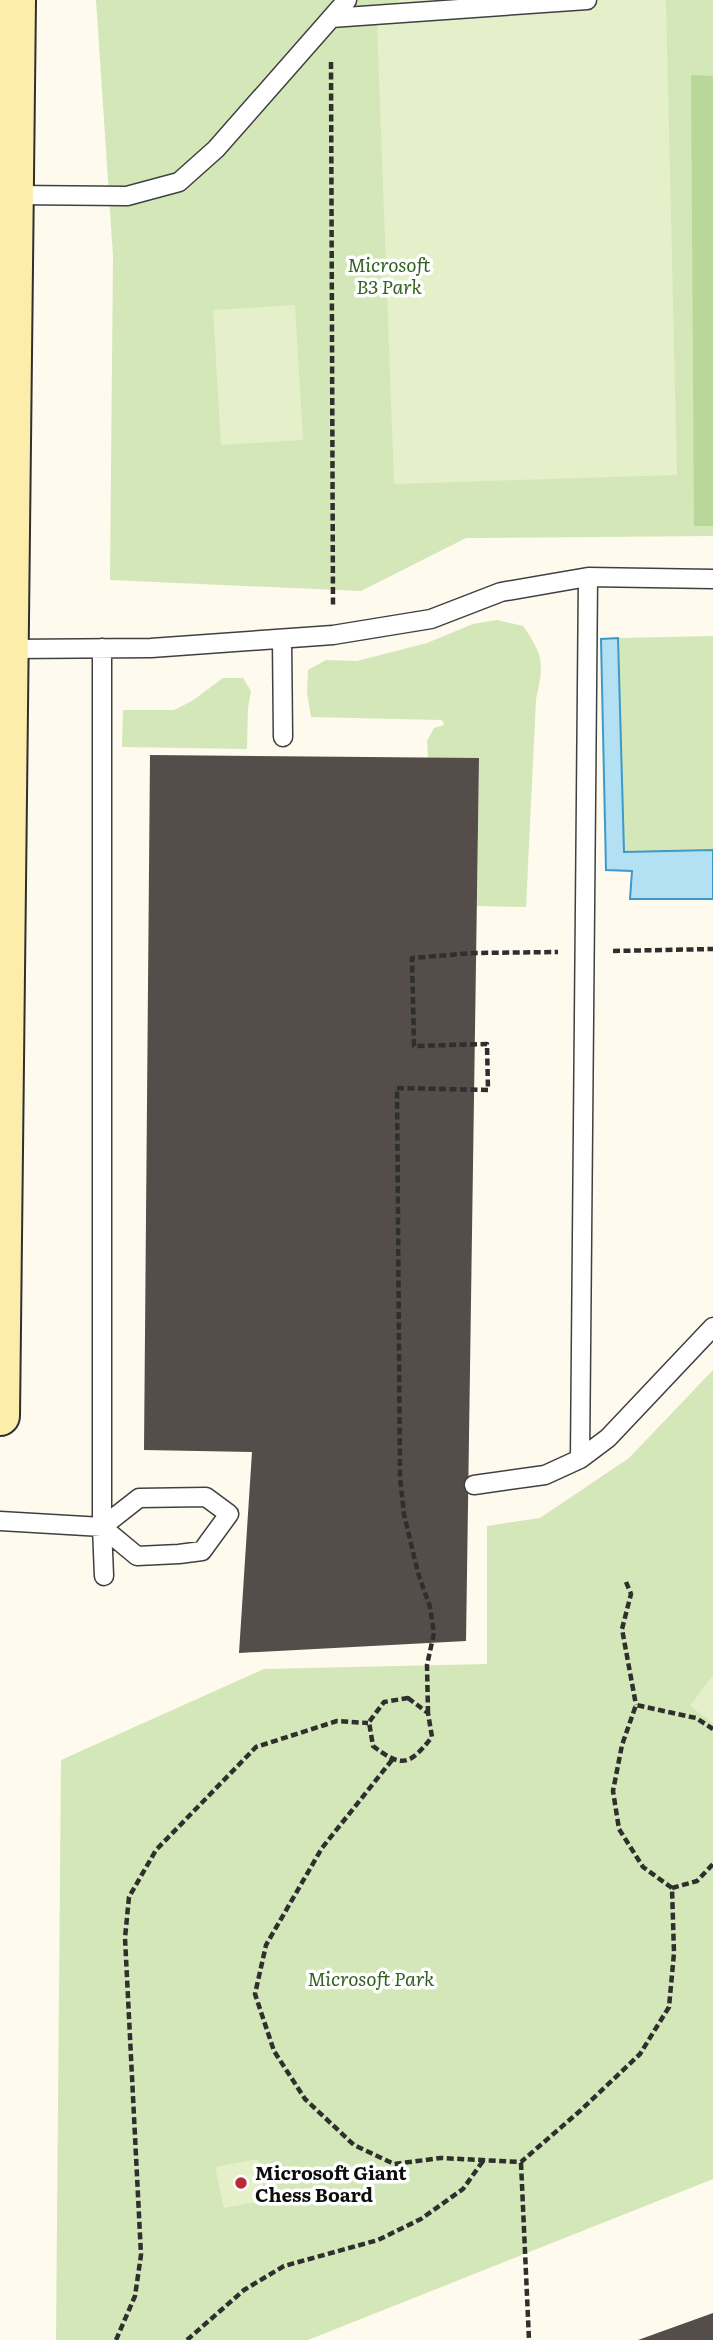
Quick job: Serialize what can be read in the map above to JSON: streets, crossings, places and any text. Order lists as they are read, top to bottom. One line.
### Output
{"parks":["Microsoft B3 Park","Microsoft Park"],"places":["Microsoft Giant Chess Board"]}
